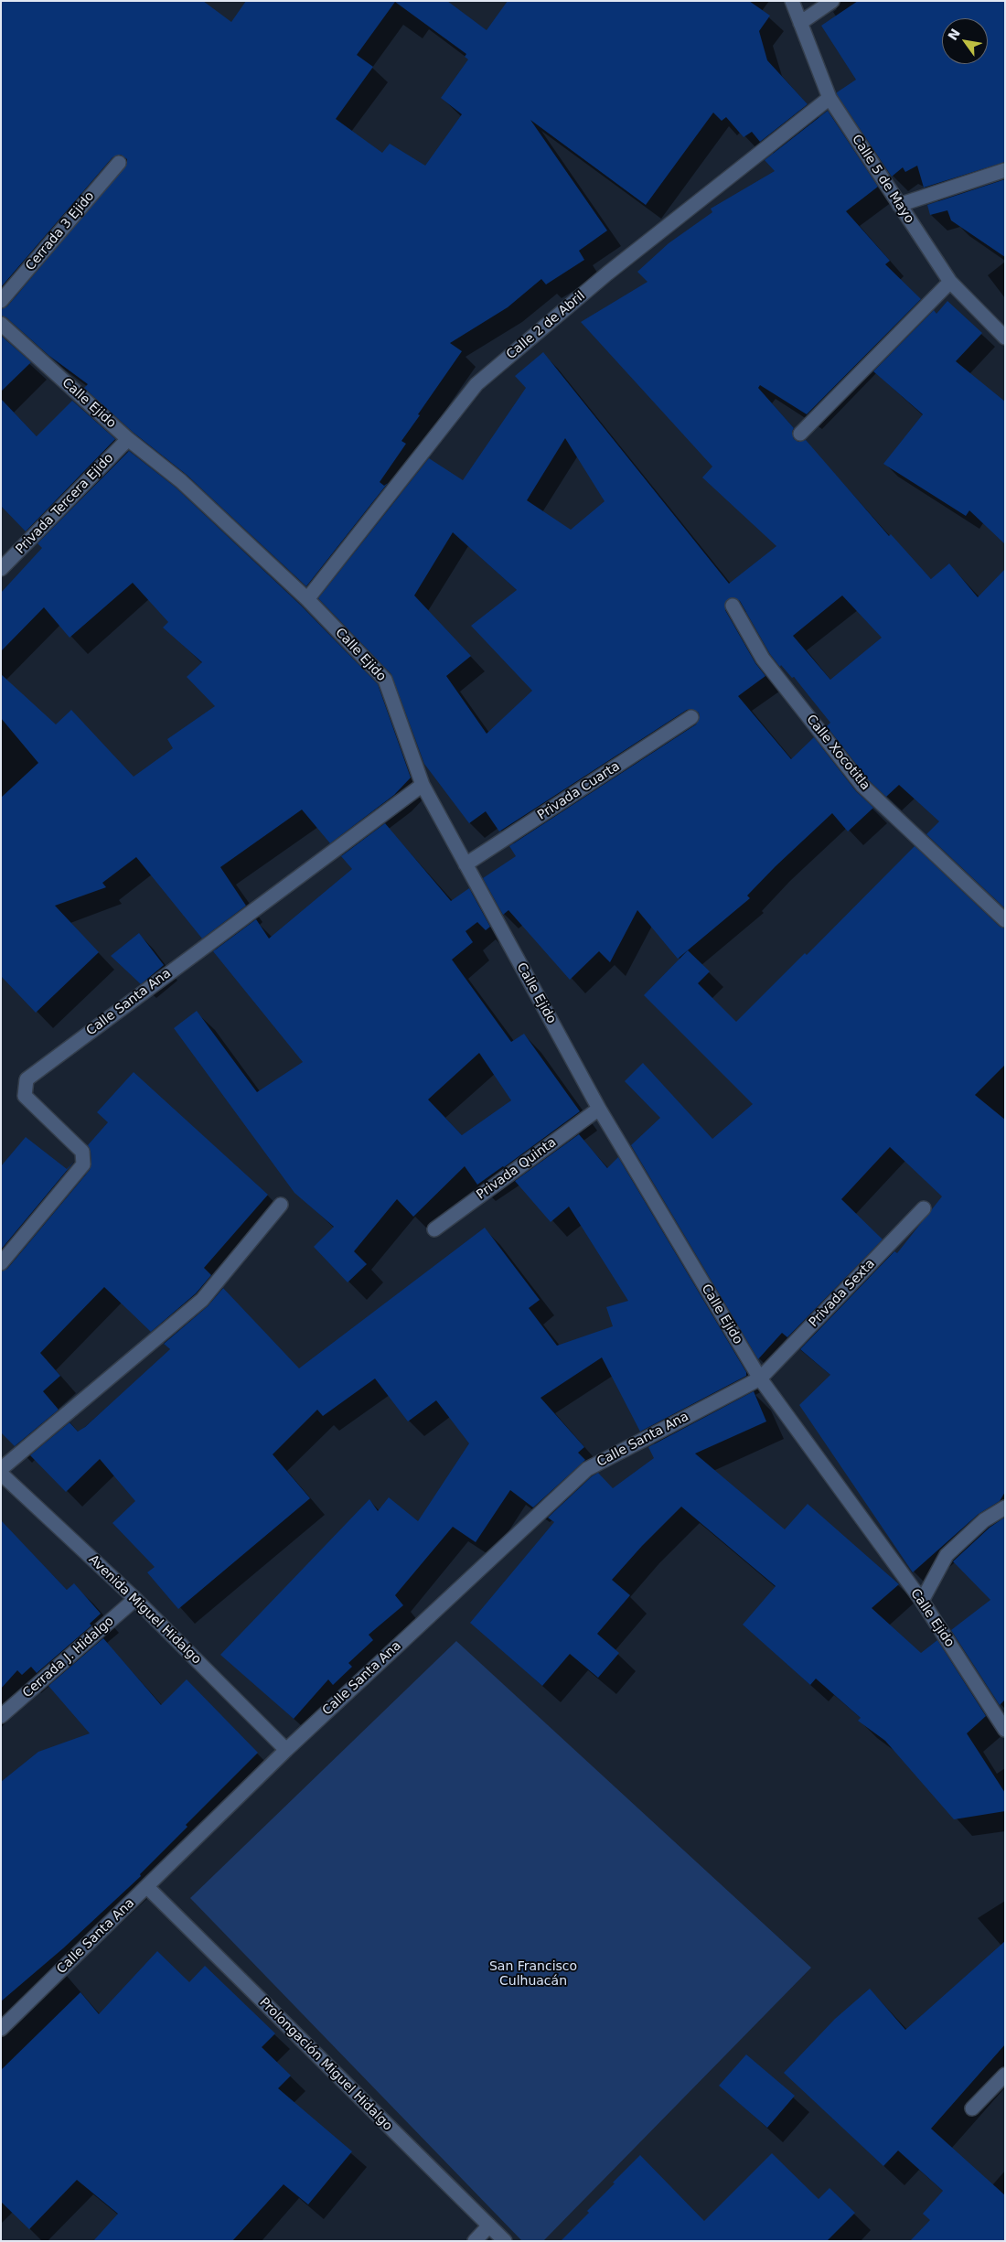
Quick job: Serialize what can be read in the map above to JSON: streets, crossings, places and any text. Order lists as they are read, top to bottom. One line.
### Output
{"streets":{"street":["Calle 5 de Mayo","Cerrada 3 Ejido","Calle 2 de Abril","Calle Ejido","Privada Tercera Ejido","Calle Xocotitla","Privada Cuarta","Calle Santa Ana","Privada Quinta","Privada Sexta","Avenida Miguel Hidalgo","Cerrada J. Hidalgo","Prolongación Miguel Hidalgo"]},"crossings":[["Calle 5 de Mayo","Calle 2 de Abril"],["Calle 2 de Abril","Calle Ejido"],["Calle Ejido","Privada Tercera Ejido"],["Calle Ejido","Privada Cuarta"],["Calle Ejido","Calle Santa Ana"],["Calle Ejido","Privada Quinta"],["Calle Ejido","Privada Sexta"],["Calle Santa Ana","Privada Sexta"],["Calle Santa Ana","Avenida Miguel Hidalgo"],["Calle Santa Ana","Prolongación Miguel Hidalgo"],["Avenida Miguel Hidalgo","Cerrada J. Hidalgo"]],"parks":["San Francisco Culhuacán"],"north":"top left"}
